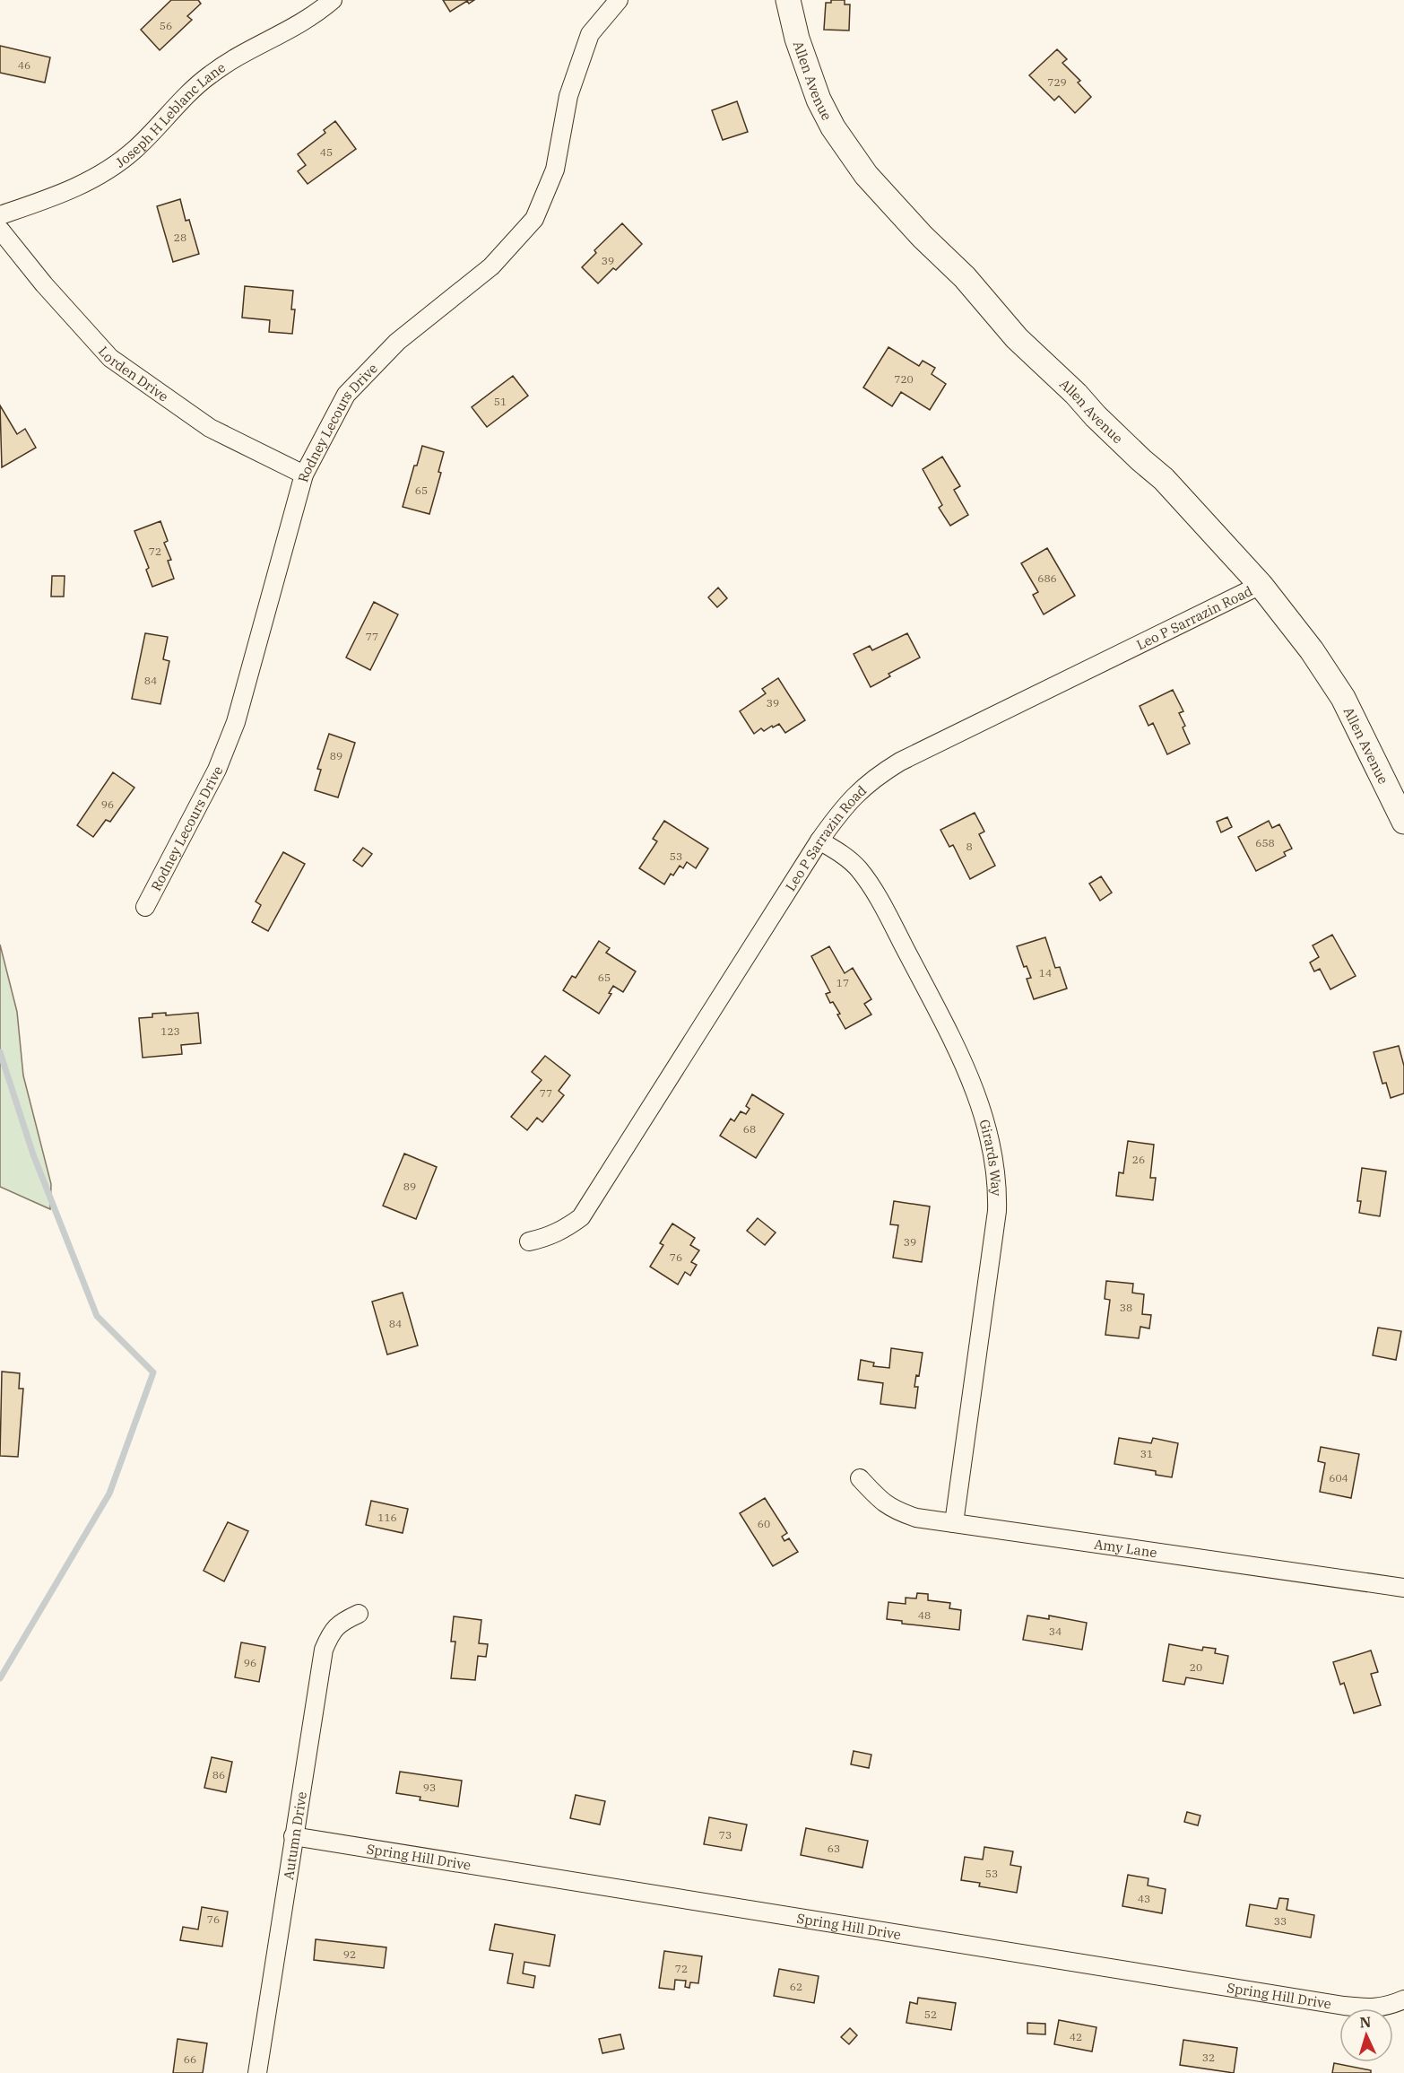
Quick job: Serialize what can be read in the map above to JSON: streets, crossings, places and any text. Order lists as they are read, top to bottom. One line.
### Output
{"streets":{"street":["Allen Avenue","Joseph H Leblanc Lane","Lorden Drive","Rodney Lecours Drive","Leo P Sarrazin Road","Girards Way","Amy Lane","Autumn Drive","Spring Hill Drive"]},"crossings":[["Allen Avenue","Leo P Sarrazin Road"],["Lorden Drive","Rodney Lecours Drive"],["Leo P Sarrazin Road","Girards Way"],["Girards Way","Amy Lane"],["Autumn Drive","Spring Hill Drive"]],"house_numbers":["56","46","729","45","28","39","720","51","65","72","686","77","84","39","89","96","658","8","53","14","65","17","123","77","68","26","89","39","76","38","84","31","604","116","60","48","34","96","20","86","93","73","63","53","43","76","33","92","72","62","52","42","32","66"],"north":"top"}
